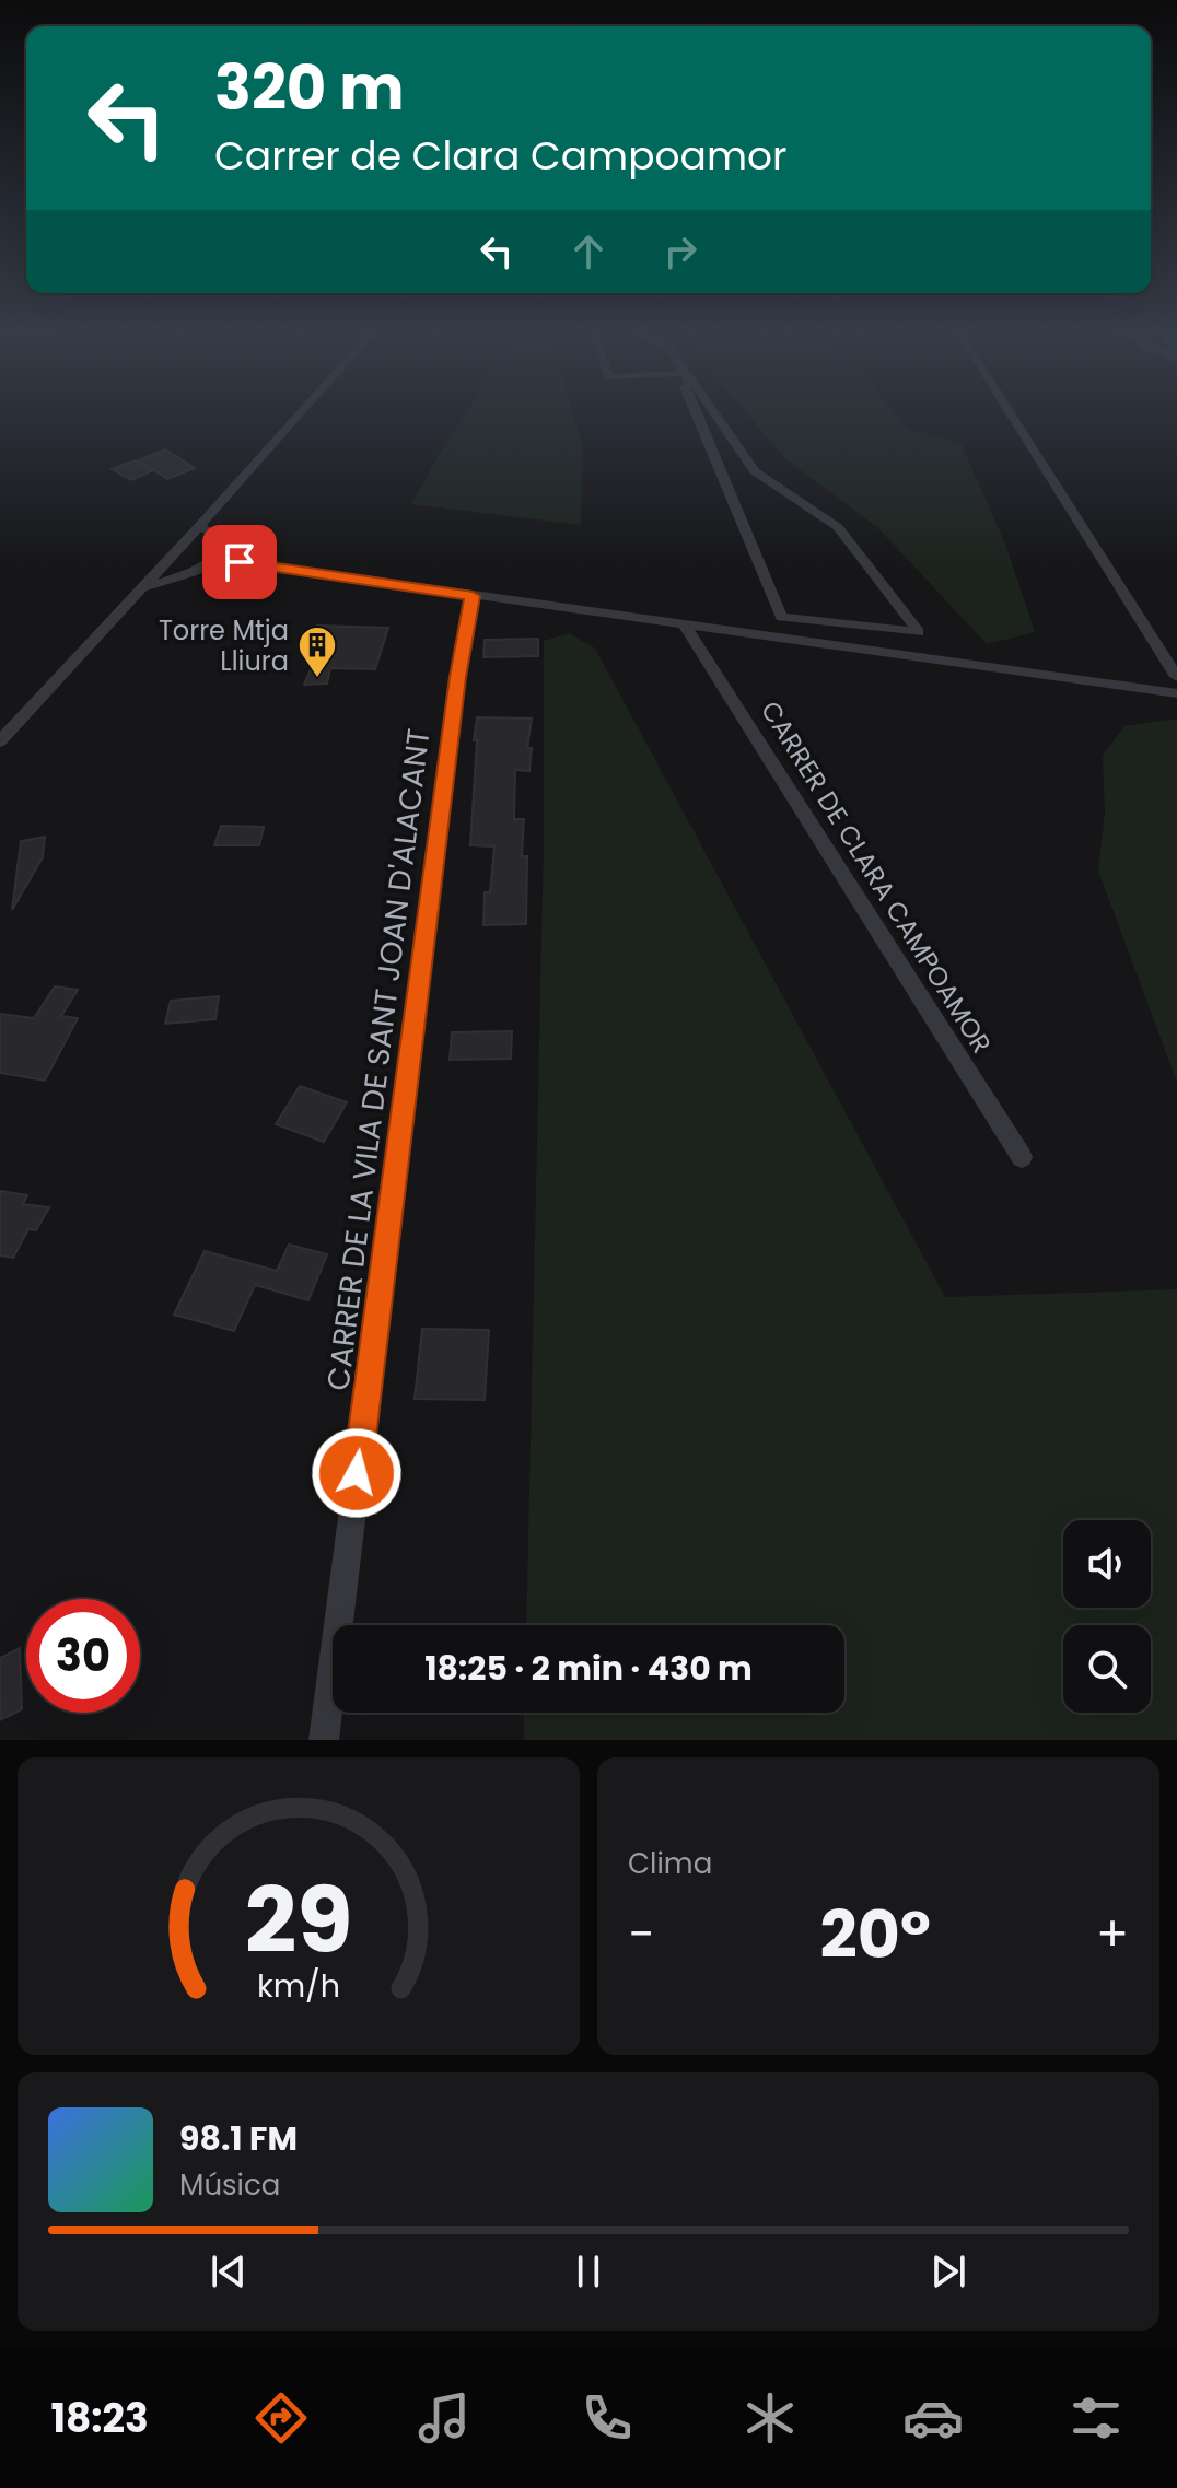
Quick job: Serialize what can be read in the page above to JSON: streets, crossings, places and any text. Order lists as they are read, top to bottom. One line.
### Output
{"streets":{"street":["CARRER DE CLARA CAMPOAMOR","CARRER DE LA VILA DE SANT JOAN D'ALACANT"]},"places":{"building":["Torre Mtja Lliura"]},"page":{"turn":["320 m","Carrer de Clara Campoamor"],"limit":"30","trip":"18:25 · 2 min · 430 m","tile":"Clima","heat":["−","20°","+"],"song":["98.1 FM","Música"],"tabs":"18:23","gauge":["29","km/h"]}}
